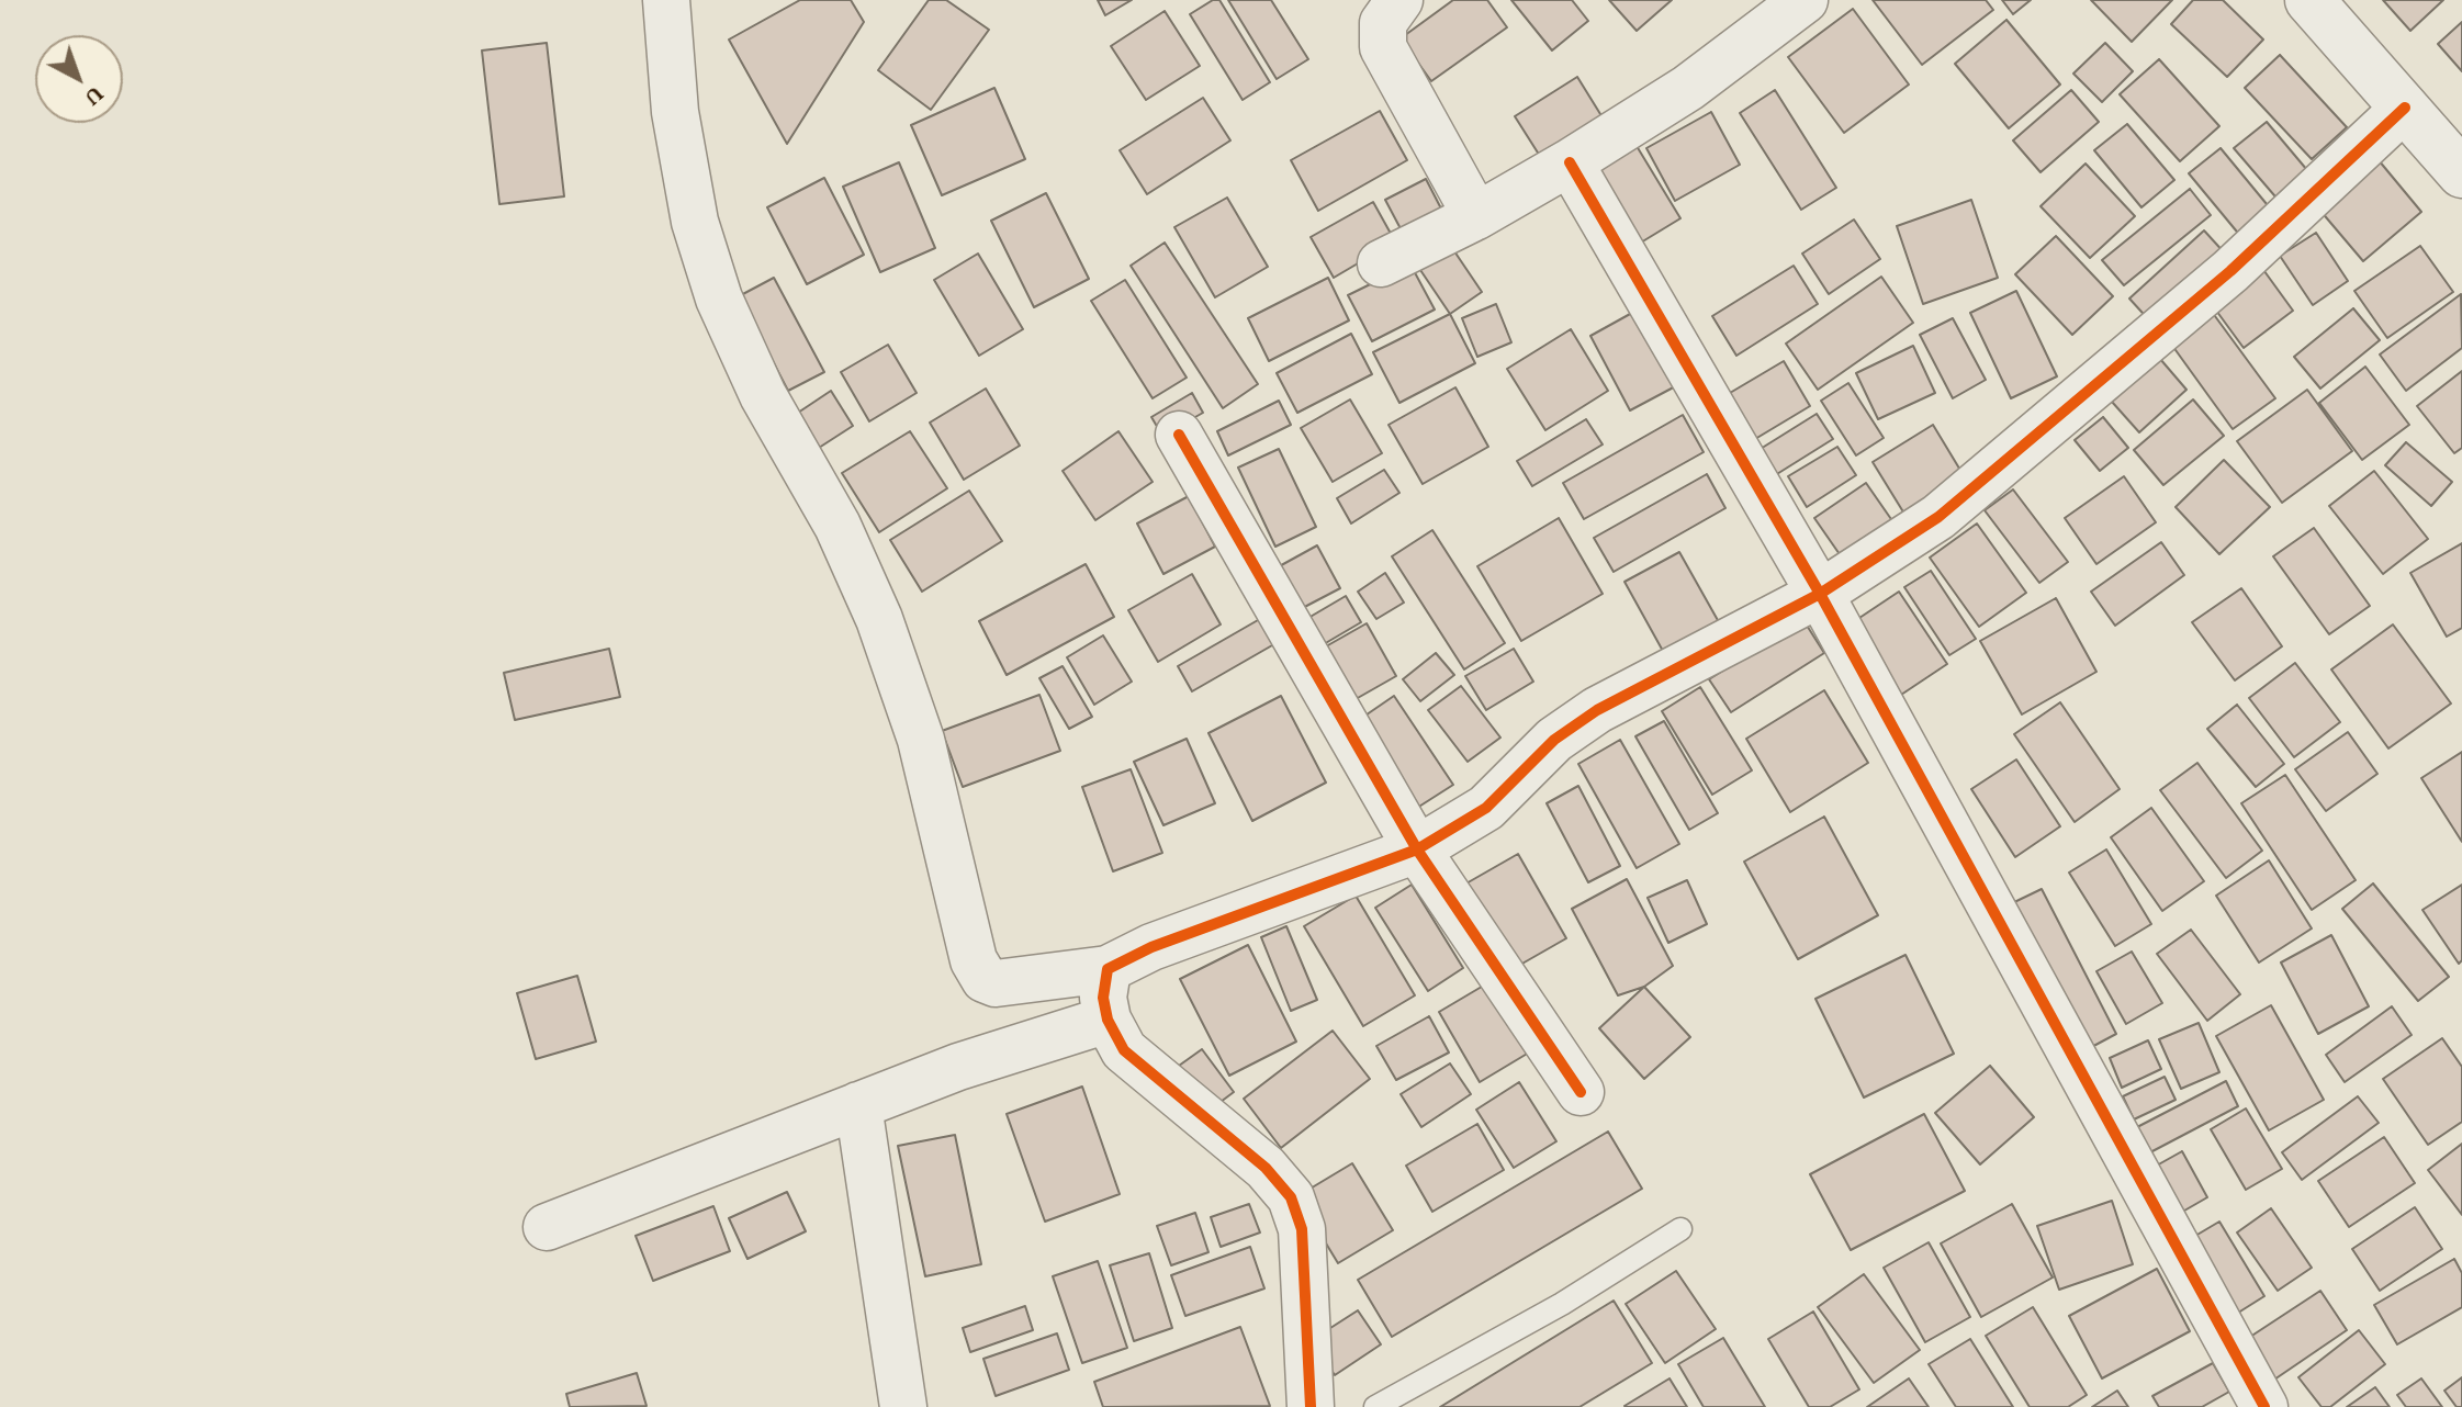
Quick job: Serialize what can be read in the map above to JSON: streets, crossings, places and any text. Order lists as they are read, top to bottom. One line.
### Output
{"north":"bottom right"}
